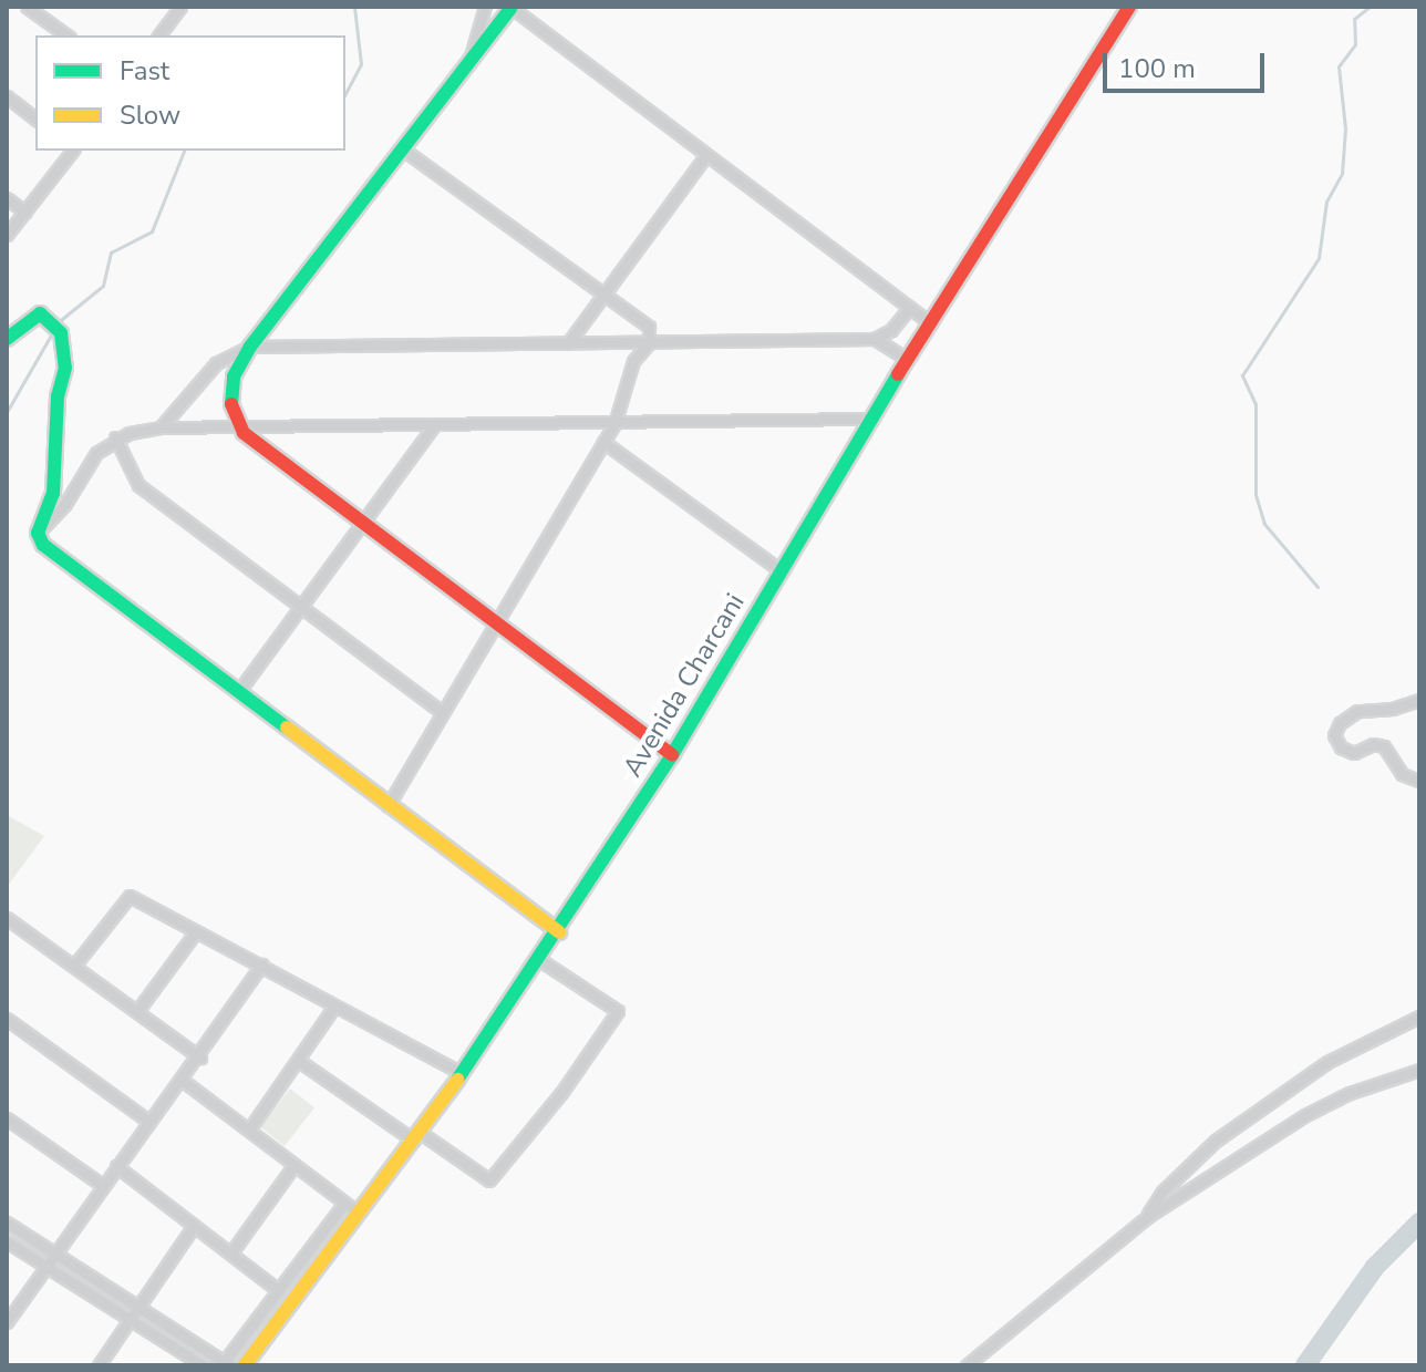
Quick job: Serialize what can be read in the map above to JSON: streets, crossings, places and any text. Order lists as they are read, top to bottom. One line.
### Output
{"streets":{"street":["Avenida Charcani"]},"legend":["Fast","Slow"],"scale_bar":"100 m"}
